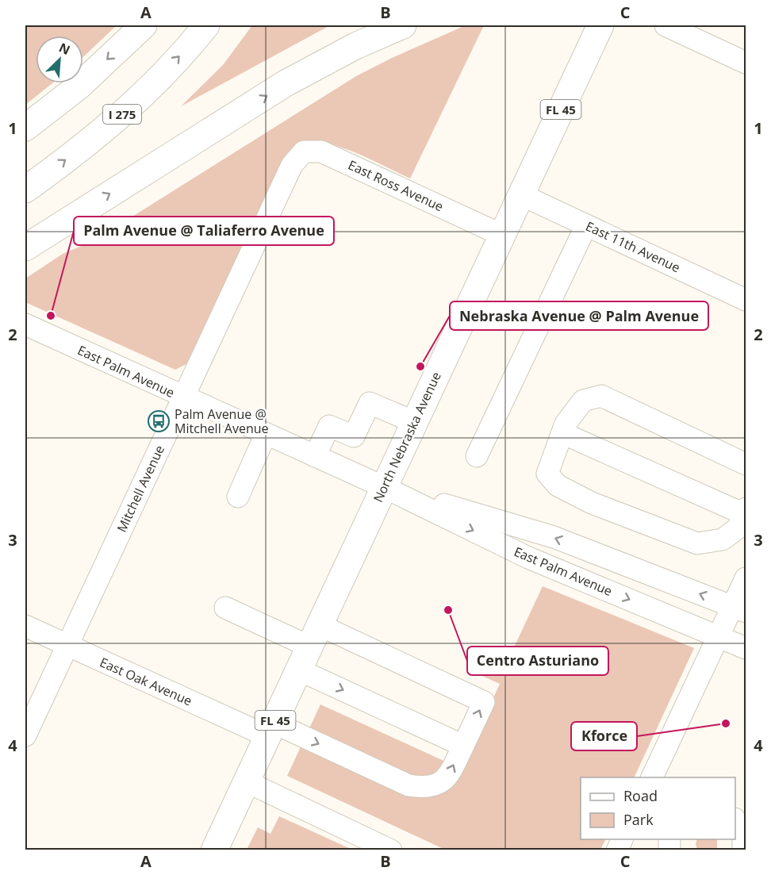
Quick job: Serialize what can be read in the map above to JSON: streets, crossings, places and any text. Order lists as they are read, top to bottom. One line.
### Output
{"streets":{"main road":["FL 45","I 275","North Nebraska Avenue"],"street":["East Ross Avenue","East 11th Avenue","East Palm Avenue","Mitchell Avenue","East Oak Avenue"]},"crossings":[["East Ross Avenue","North Nebraska Avenue"],["East Ross Avenue","Mitchell Avenue"],["East 11th Avenue","North Nebraska Avenue"],["East Palm Avenue","North Nebraska Avenue"],["East Palm Avenue","Mitchell Avenue"],["North Nebraska Avenue","East Oak Avenue"],["Mitchell Avenue","East Oak Avenue"]],"places":{"other":["Palm Avenue @ Taliaferro Avenue","Nebraska Avenue @ Palm Avenue","Centro Asturiano","Kforce"],"bus stop":["Palm Avenue @ Mitchell Avenue"]},"legend":["Road","Park"],"north":"top right","grid":{"columns":["A","B","C"],"rows":["1","2","3","4"]}}
